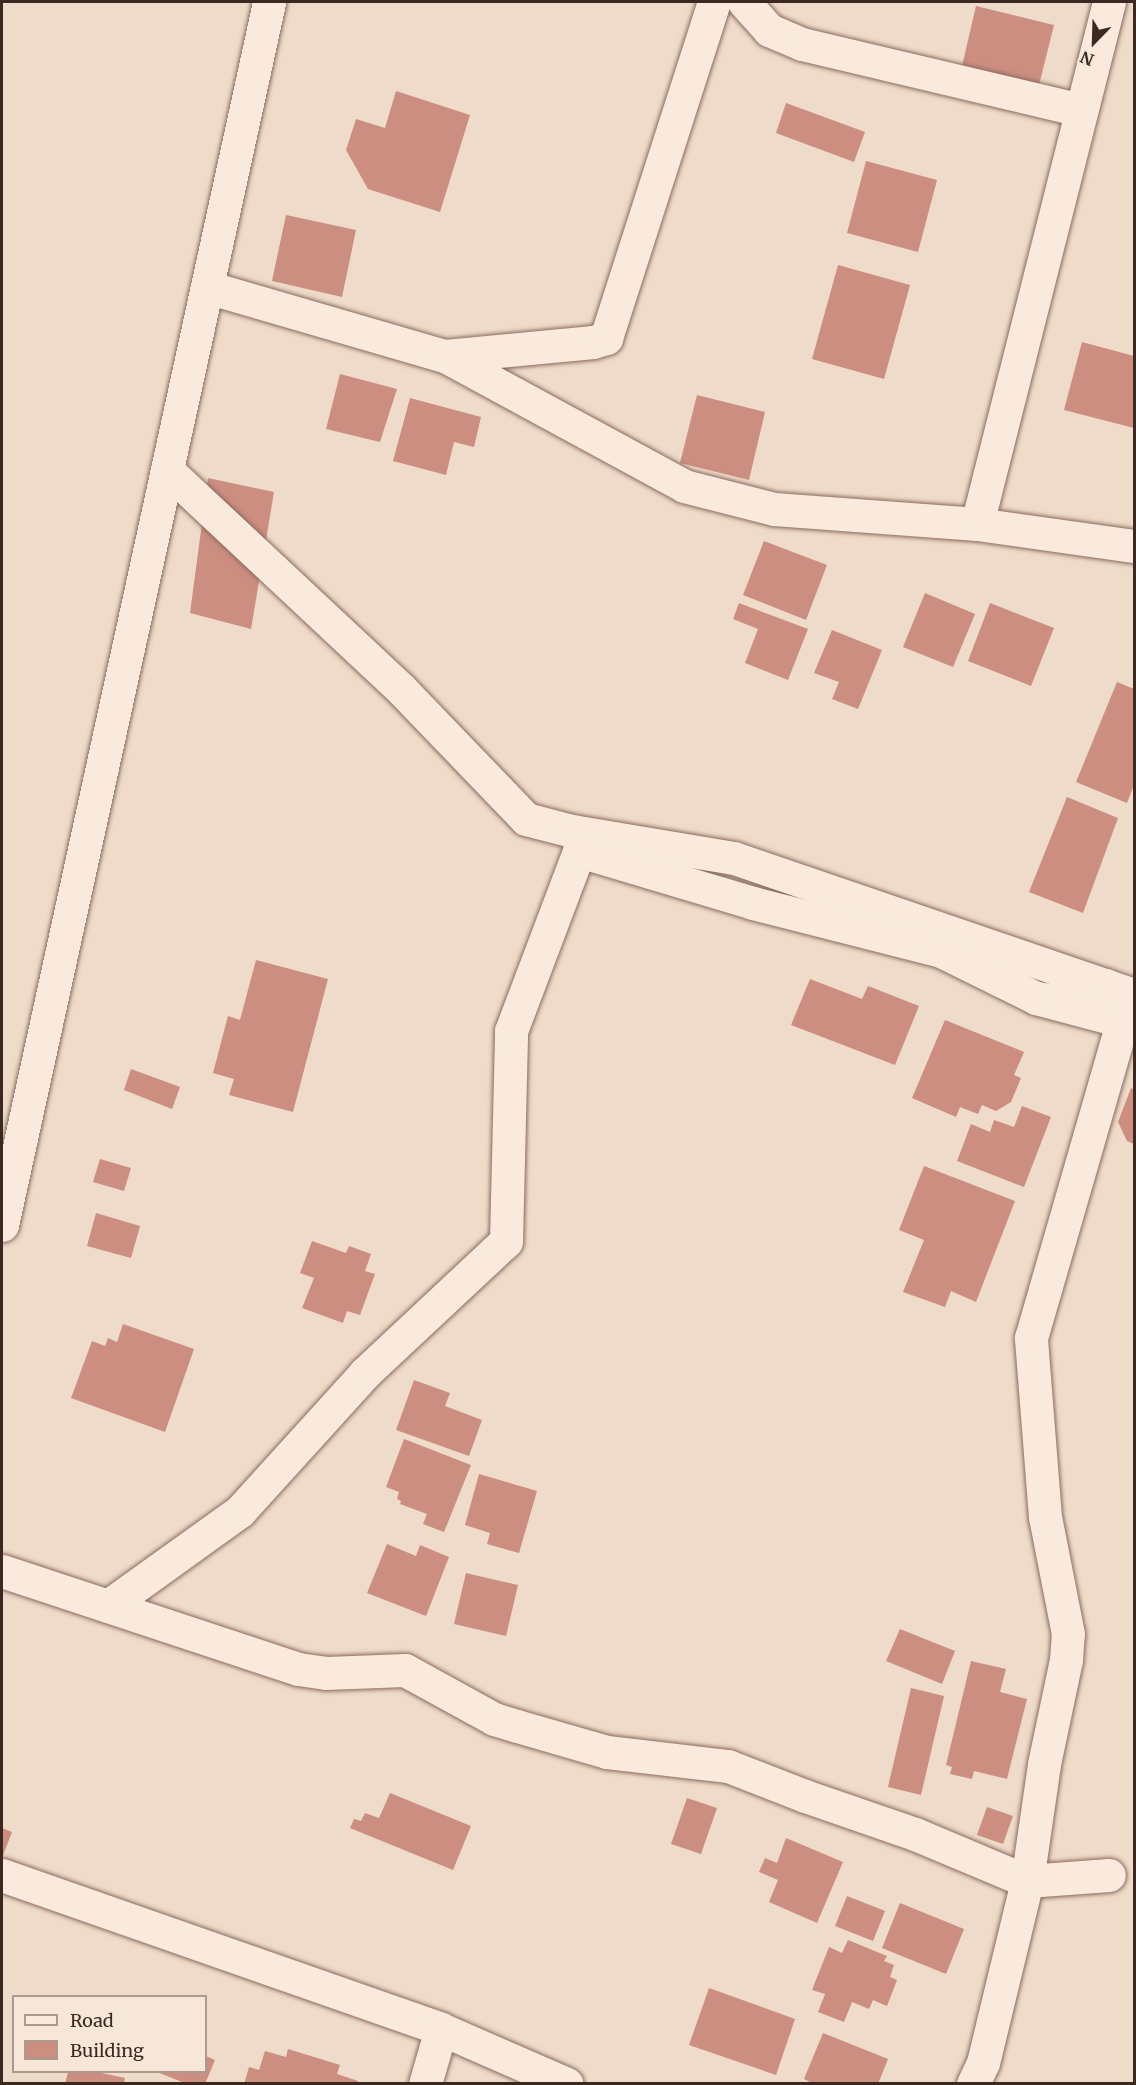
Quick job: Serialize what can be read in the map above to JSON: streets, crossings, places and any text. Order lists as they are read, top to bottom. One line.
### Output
{"legend":["Road","Building"],"north":"bottom left"}
